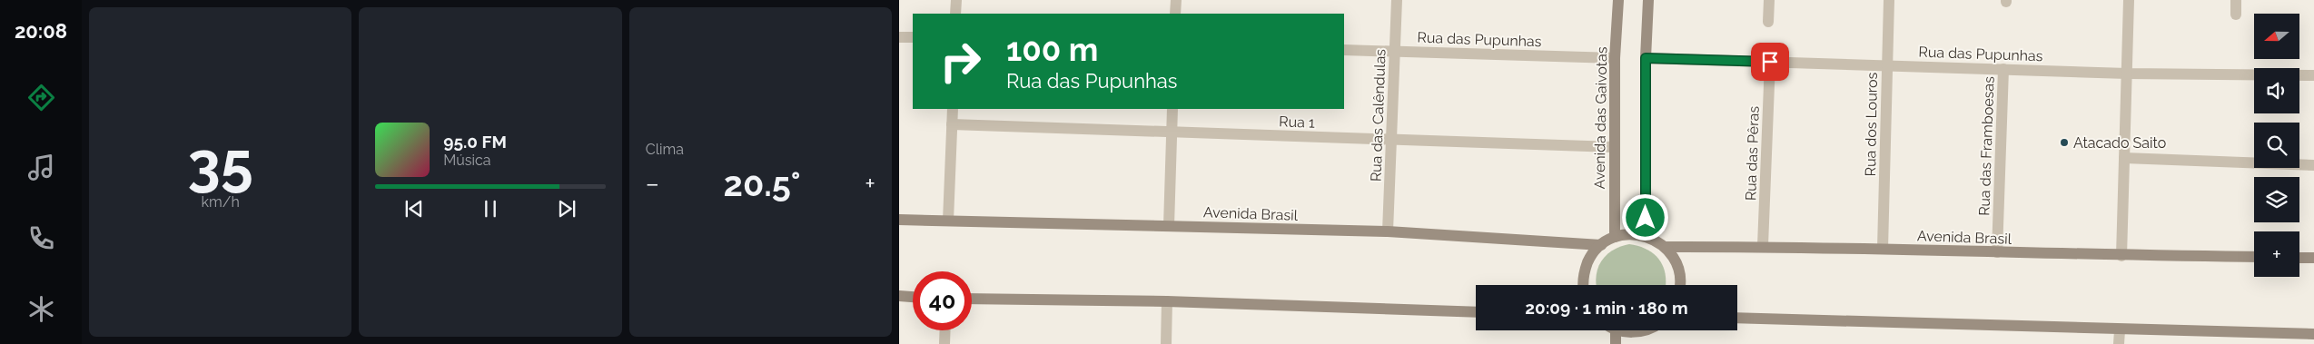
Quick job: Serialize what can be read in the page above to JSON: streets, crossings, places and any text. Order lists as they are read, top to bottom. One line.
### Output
{"streets":{"street":["Rua das Pupunhas","Rua das Calêndulas","Avenida das Gaivotas","Rua 1","Rua dos Louros","Rua das Framboesas","Rua das Pêras","Avenida Brasil"]},"crossings":[["Rua das Pupunhas","Rua das Calêndulas"],["Rua das Pupunhas","Avenida das Gaivotas"],["Rua das Pupunhas","Rua dos Louros"],["Rua das Pupunhas","Rua das Framboesas"],["Rua das Pupunhas","Rua das Pêras"],["Rua das Calêndulas","Rua 1"],["Rua das Calêndulas","Avenida Brasil"],["Avenida das Gaivotas","Rua 1"],["Rua dos Louros","Avenida Brasil"],["Rua das Framboesas","Avenida Brasil"],["Rua das Pêras","Avenida Brasil"]],"places":["Atacado Saito"],"north":"left","page":{"tabs":"20:08","tile":[["35","km/h"],"Clima"],"map_buttons":"+","turn":["100 m","Rua das Pupunhas"],"song":["95.0 FM","Música"],"heat":["−","20.5°","+"],"limit":"40","trip":"20:09 · 1 min · 180 m"}}
